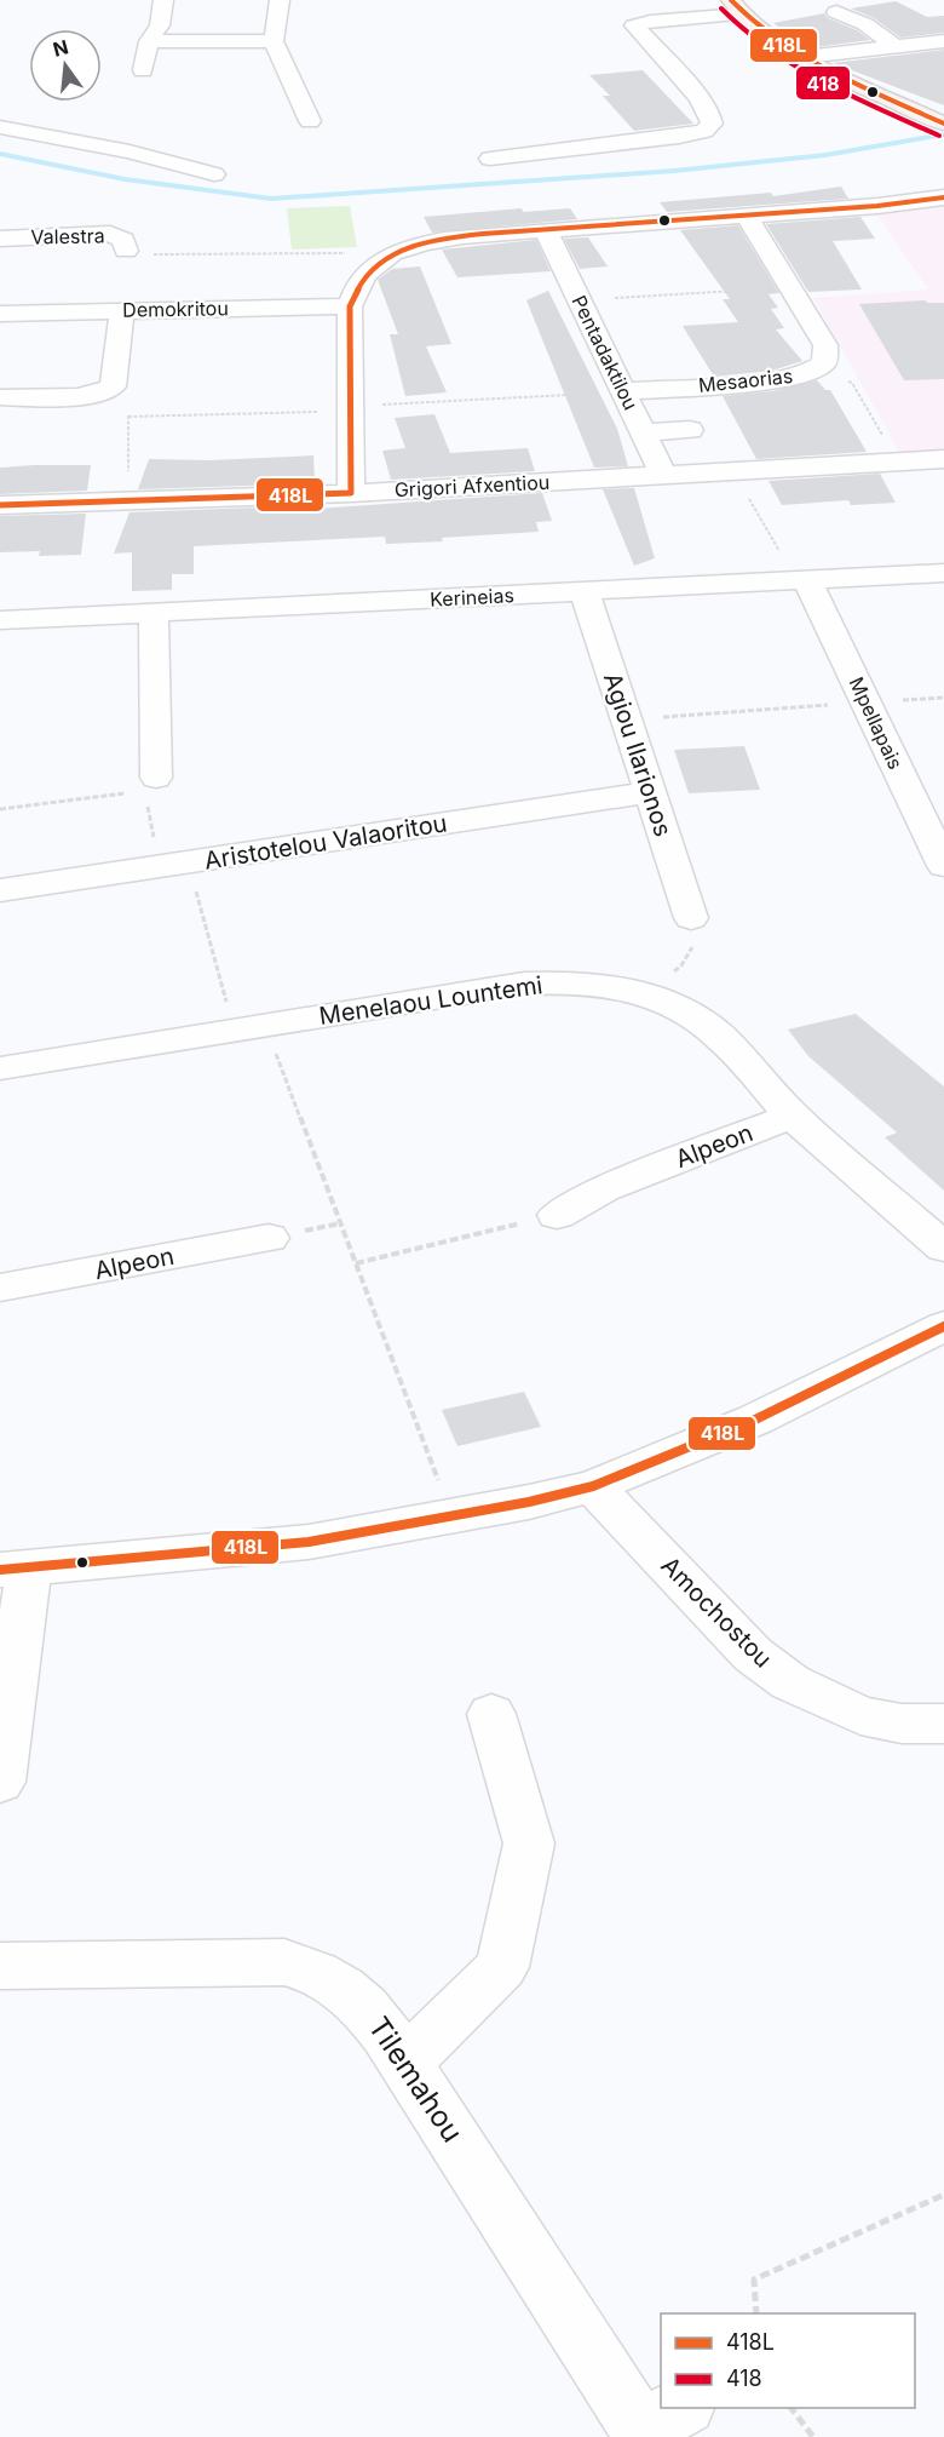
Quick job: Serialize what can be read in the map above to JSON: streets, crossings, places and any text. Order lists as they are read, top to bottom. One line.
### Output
{"streets":{"street":["Valestra","Demokritou","Pentadaktilou","Mesaorias","Grigori Afxentiou","Kerineias","Mpellapais","Agiou Ilarionos","Aristotelou Valaoritou","Menelaou Lountemi","Alpeon","Amochostou","Tilemahou"]},"crossings":[["Pentadaktilou","Mesaorias"],["Pentadaktilou","Grigori Afxentiou"],["Kerineias","Mpellapais"],["Kerineias","Agiou Ilarionos"],["Agiou Ilarionos","Aristotelou Valaoritou"],["Menelaou Lountemi","Alpeon"]],"lines":["transit line 418L","transit line 418"],"legend":["418L","418"],"north":"top"}
